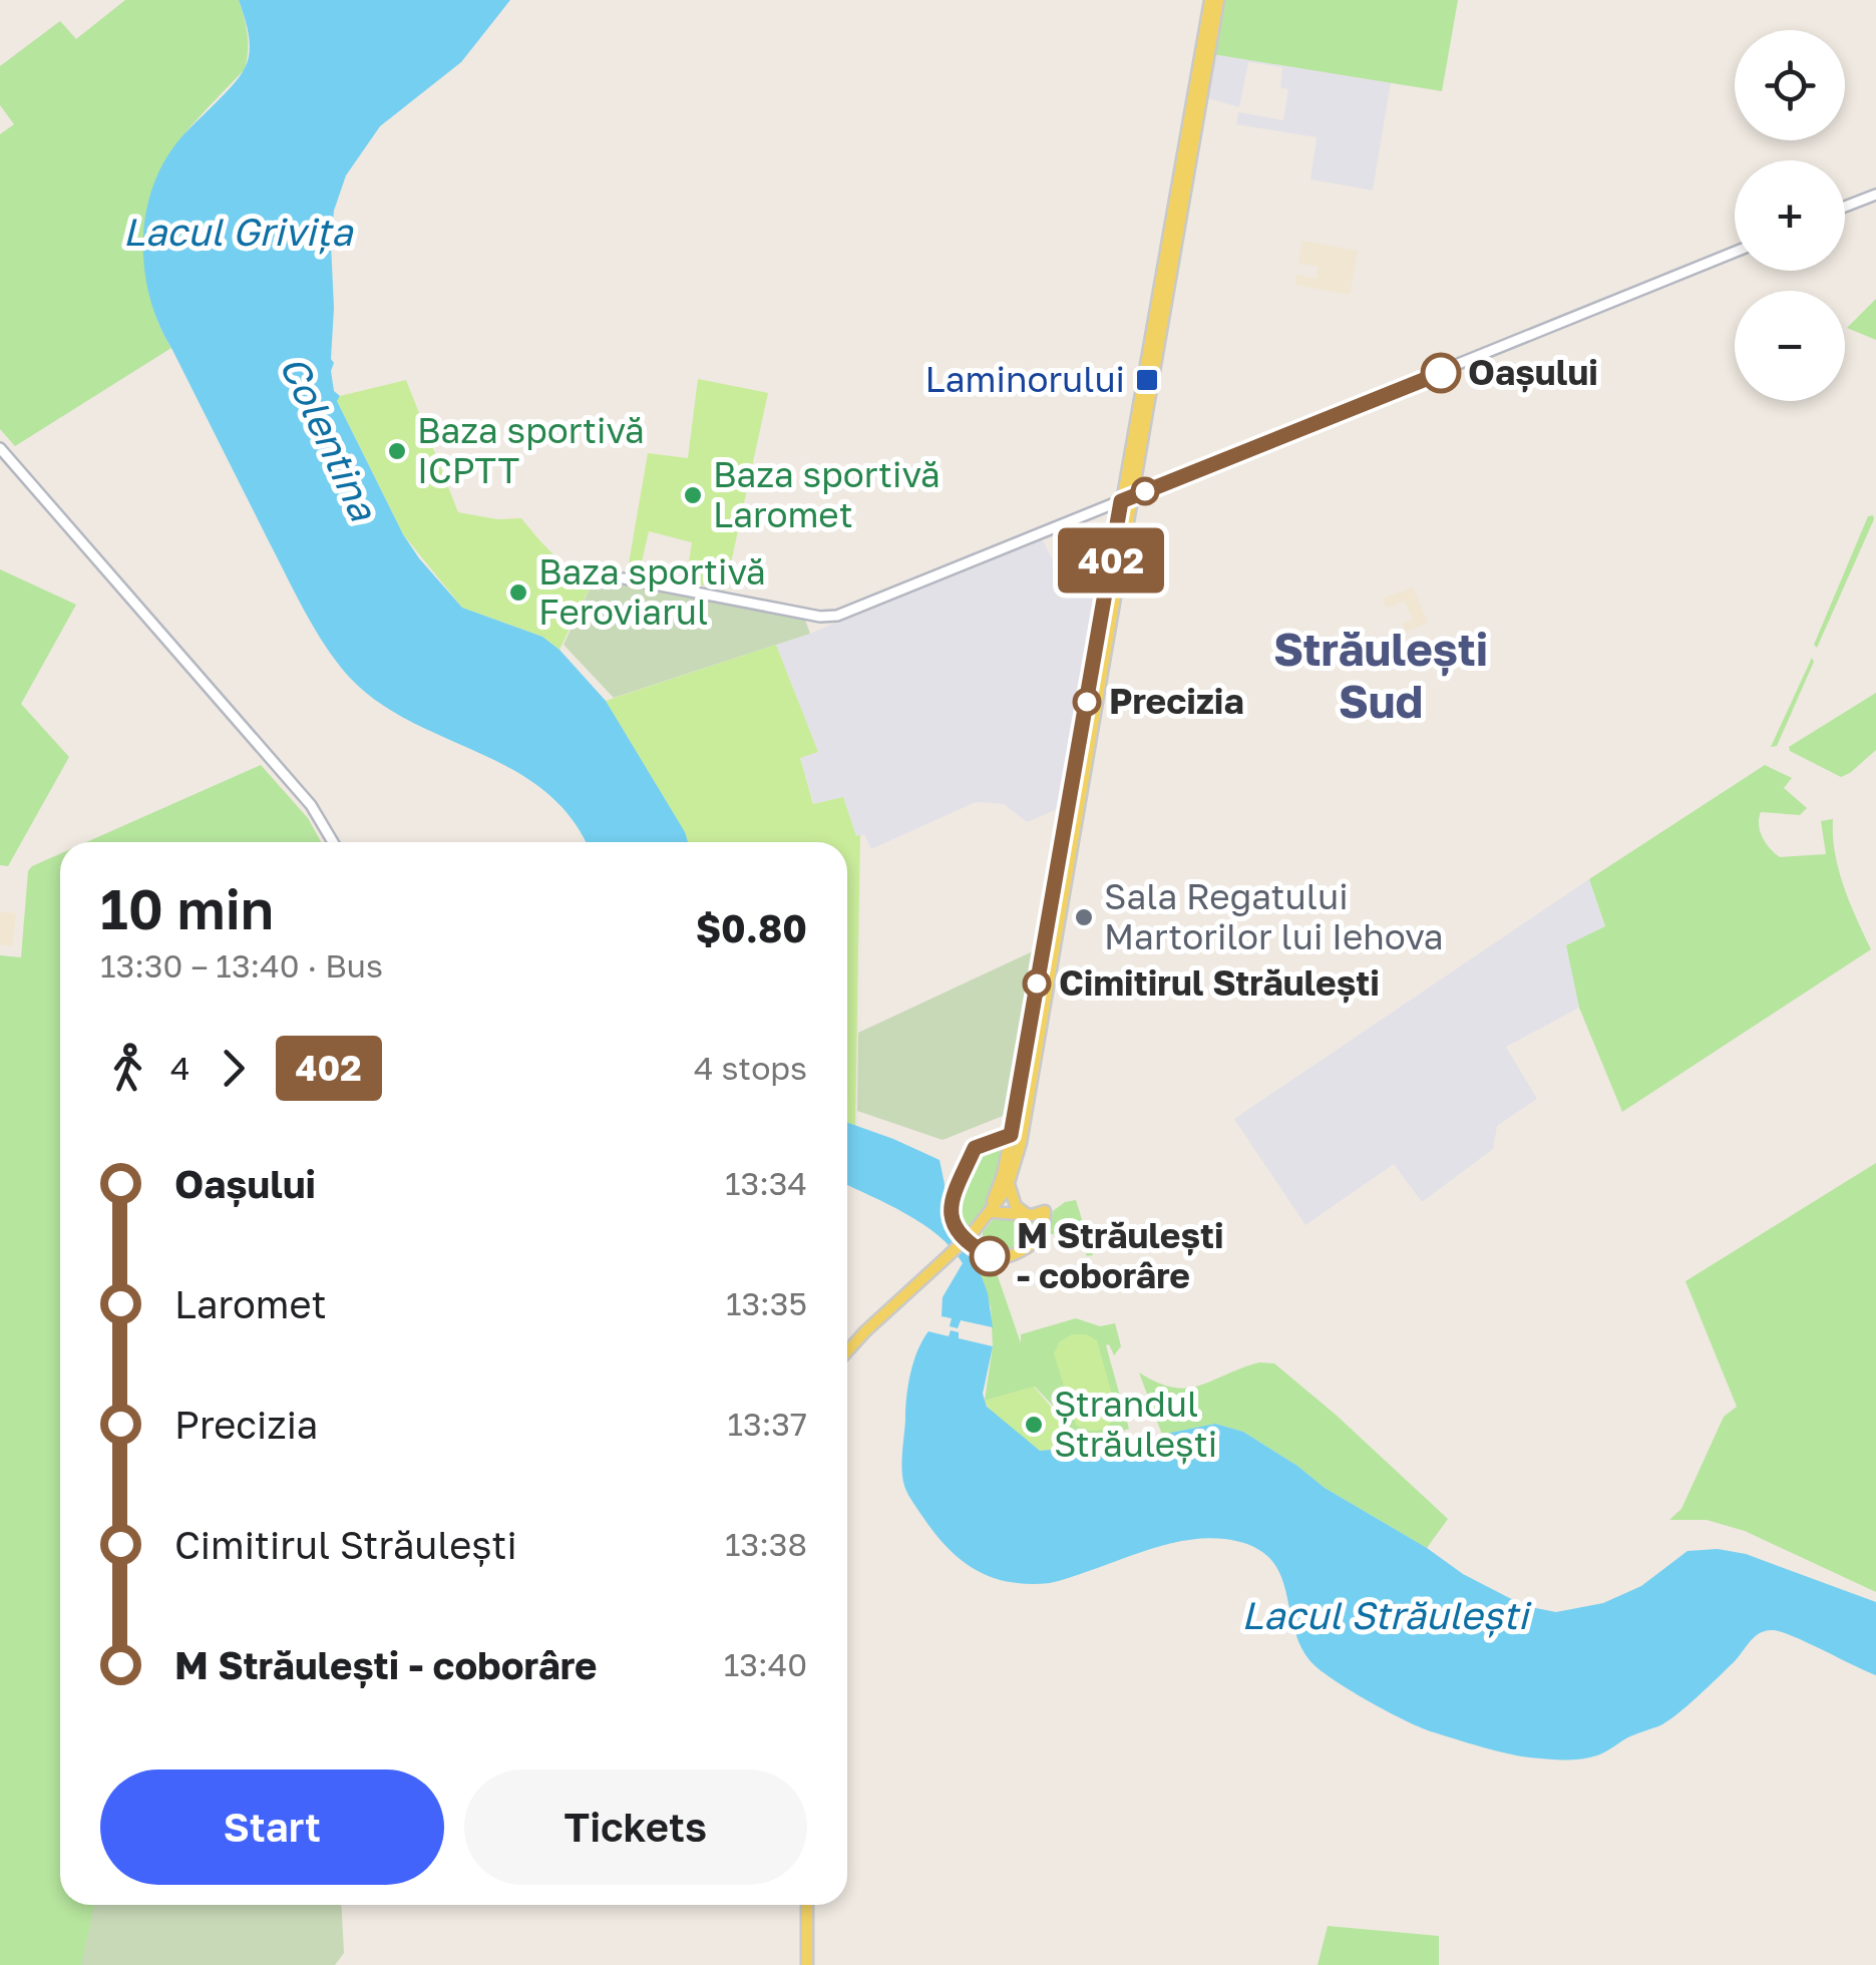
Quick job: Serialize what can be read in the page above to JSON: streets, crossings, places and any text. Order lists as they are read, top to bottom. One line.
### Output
{"districts":["Străulești Sud"],"water":["Lacul Grivița","Colentina","Lacul Străulești"],"places":{"other":["Oașului","Baza sportivă ICPTT","Baza sportivă Laromet","Baza sportivă Feroviarul","Precizia","Sala Regatului Martorilor lui Iehova","Cimitirul Străulești","M Străulești - coborâre","Ștrandul Străulești"],"transit":["Laminorului"]},"lines":["bus line 402"],"page":{"on_map":"402","map_buttons":["+","−"],"heading":["10 min","13:30 – 13:40 · Bus","$0.80"],"legs":["4","402","4 stops"],"list":[{"name":"Oașului","value":"13:34"},{"name":"Laromet","value":"13:35"},{"name":"Precizia","value":"13:37"},{"name":"Cimitirul Străulești","value":"13:38"},{"name":"M Străulești - coborâre","value":"13:40"}],"buttons":["Start","Tickets"]}}
